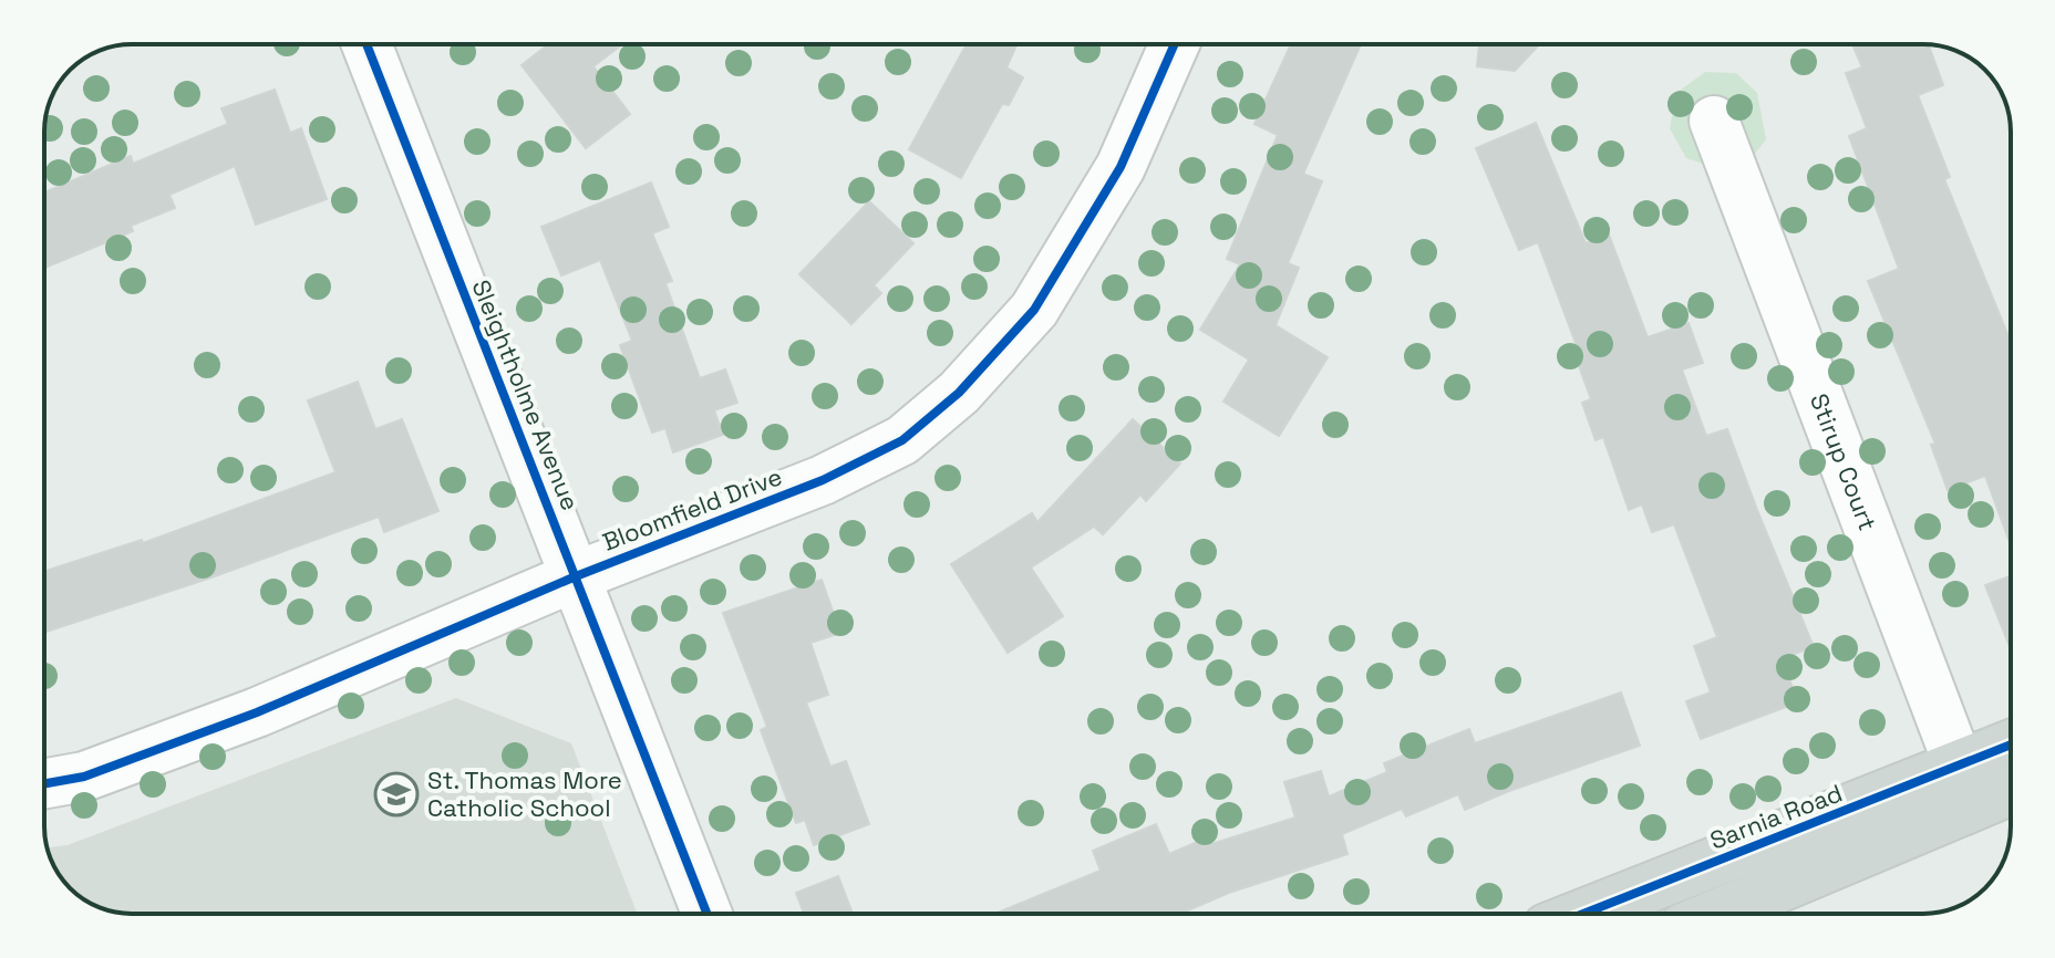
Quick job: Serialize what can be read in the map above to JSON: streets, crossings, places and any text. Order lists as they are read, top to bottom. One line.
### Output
{"streets":{"main road":["Sarnia Road"],"street":["Sleightholme Avenue","Stirup Court","Bloomfield Drive"]},"crossings":[["Sleightholme Avenue","Bloomfield Drive"],["Stirup Court","Sarnia Road"]],"places":{"school or university":["St. Thomas More Catholic School"]}}
